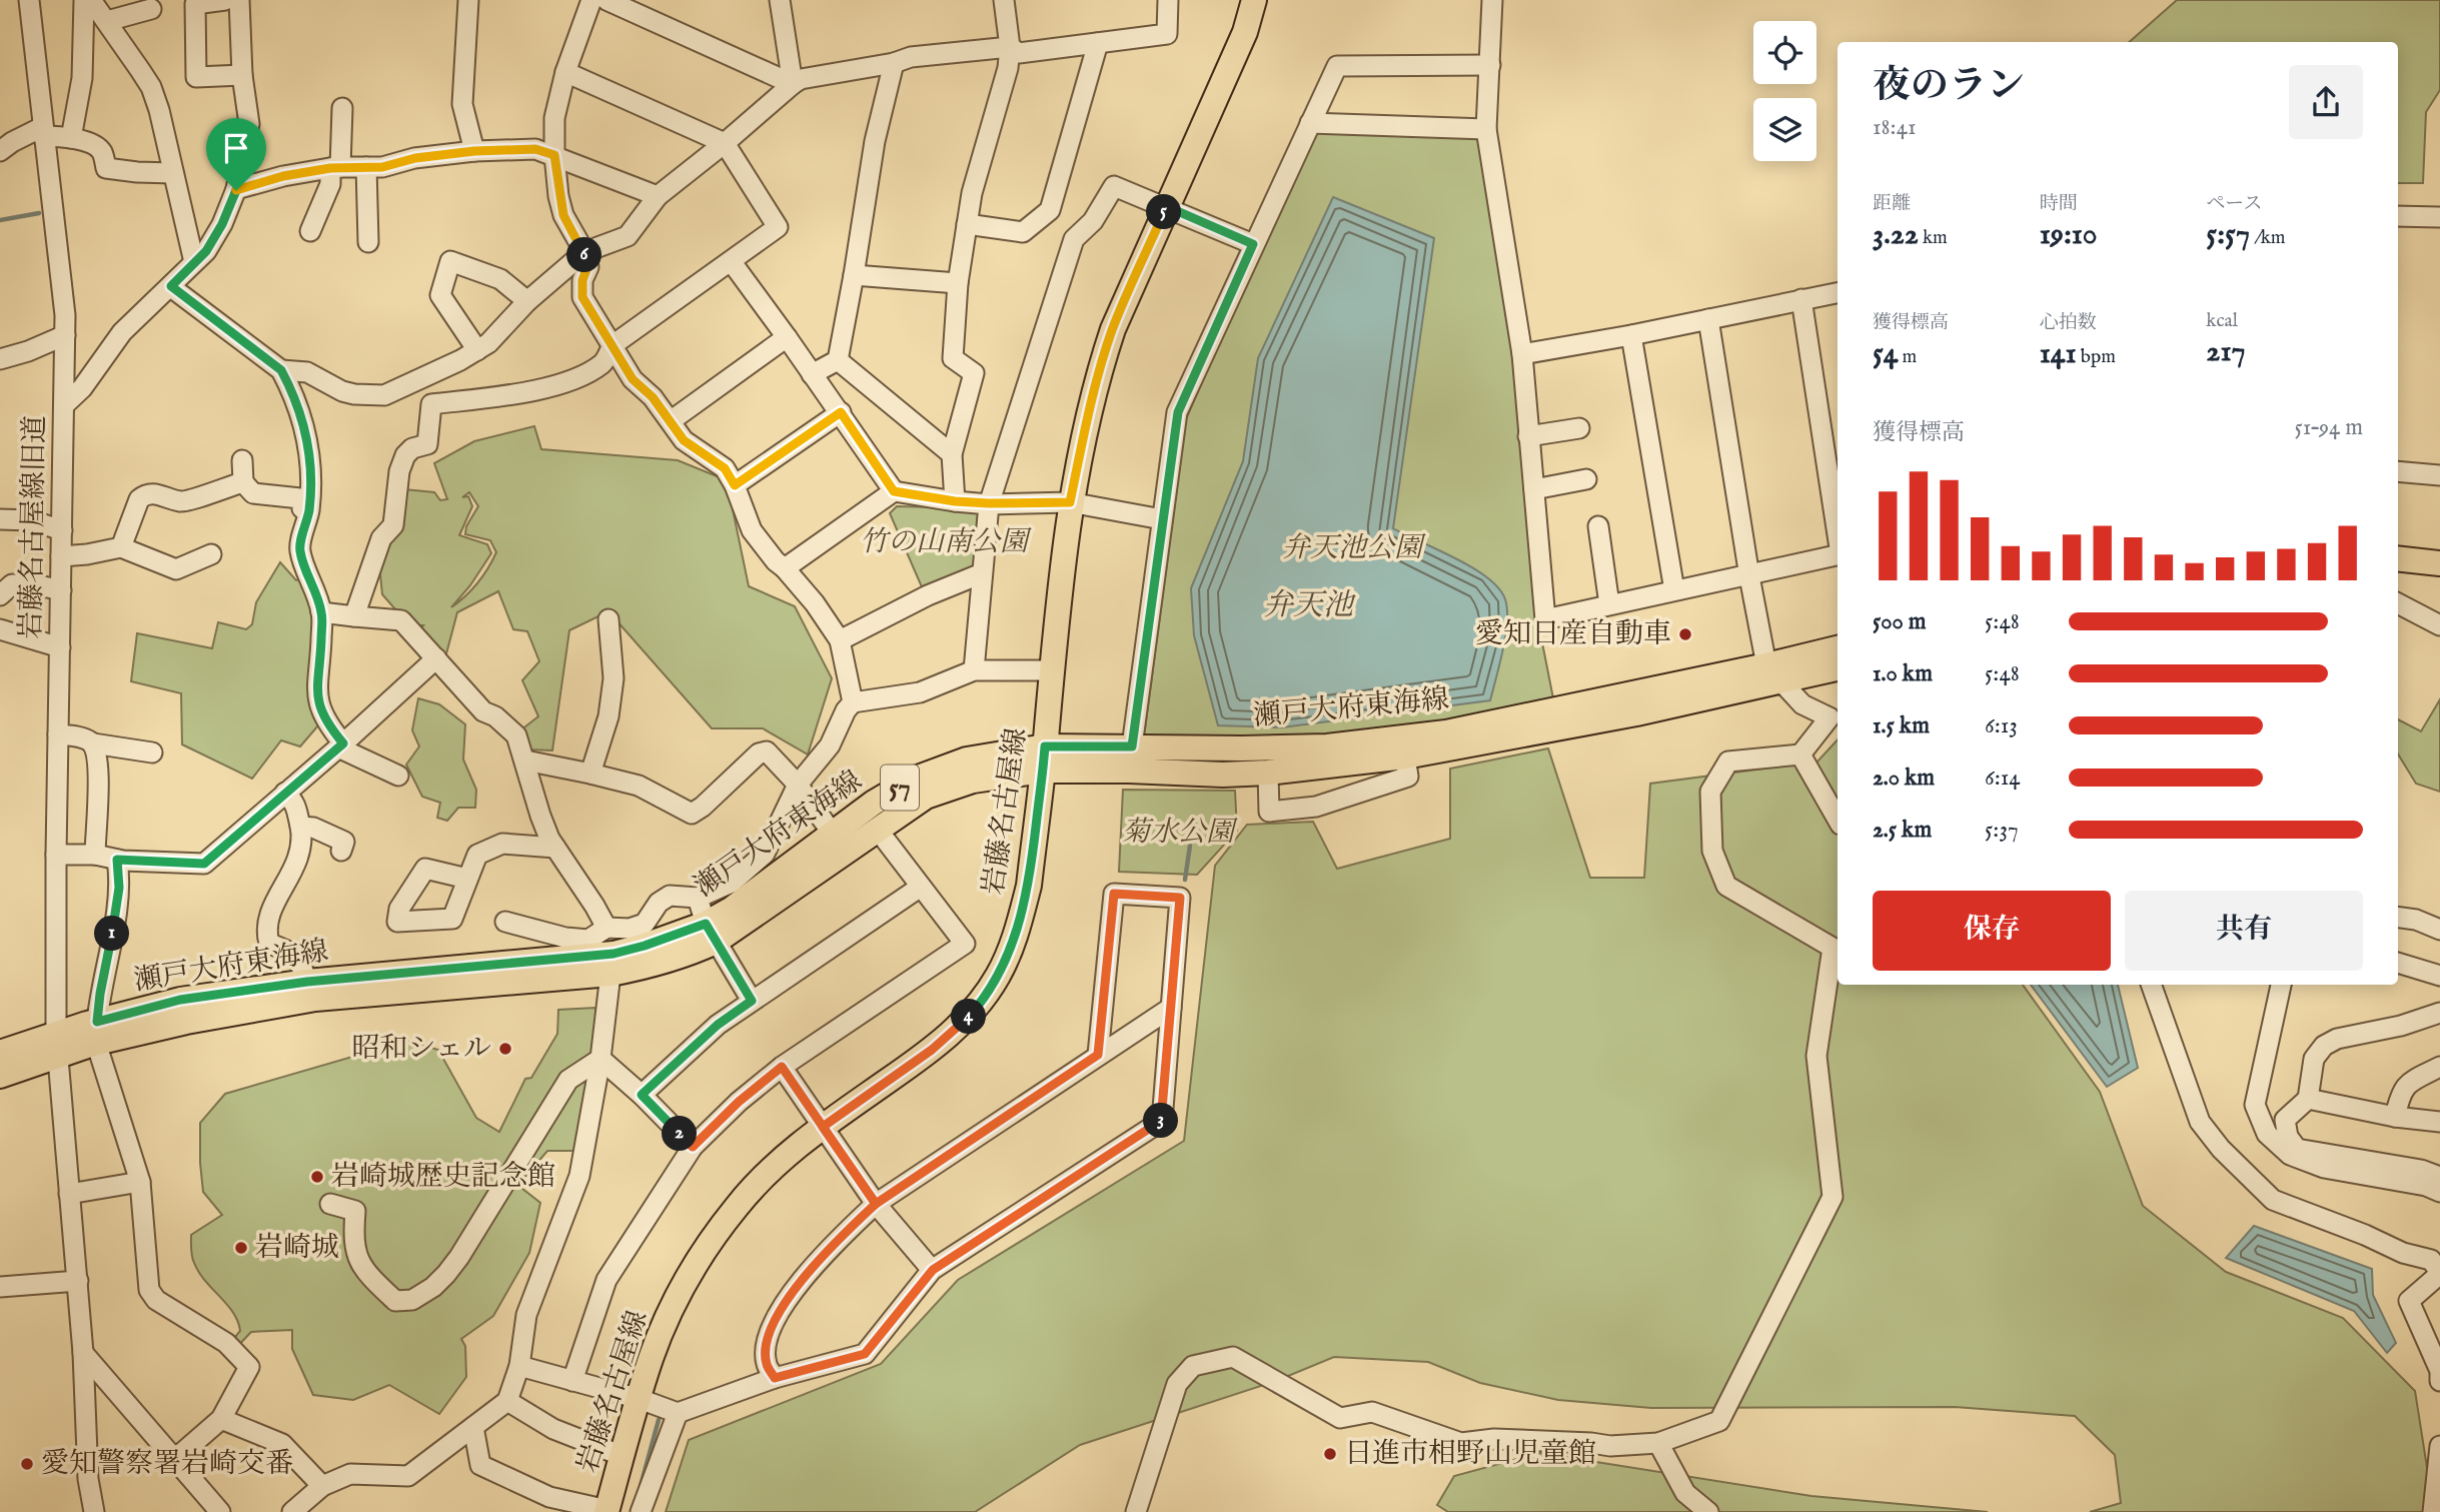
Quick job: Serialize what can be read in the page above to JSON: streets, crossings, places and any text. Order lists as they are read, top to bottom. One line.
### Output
{"streets":{"main road":["瀬戸大府東海線","57","岩藤名古屋線"],"street":["岩藤名古屋線旧道"]},"crossings":[["岩藤名古屋線旧道","瀬戸大府東海線"],["瀬戸大府東海線","岩藤名古屋線"]],"water":["弁天池"],"parks":["竹の山南公園","弁天池公園","菊水公園"],"places":["愛知日産自動車","昭和シェル","岩崎城歴史記念館","岩崎城","日進市相野山児童館","愛知警察署岩崎交番"],"page":{"heading":["夜のラン","18:41"],"stats":[["距離","3.22 km"],["時間","19:10"],["ペース","5:57 /km"],["獲得標高","54 m"],["心拍数","141 bpm"],["kcal","217"]],"pins":["5","6","1","4","3","2"],"chart":["獲得標高","51–94 m"],"list":[{"name":"500 m","note":"5:48"},{"name":"1.0 km","note":"5:48"},{"name":"1.5 km","note":"6:13"},{"name":"2.0 km","note":"6:14"},{"name":"2.5 km","note":"5:37"}],"buttons":["保存","共有"]}}
